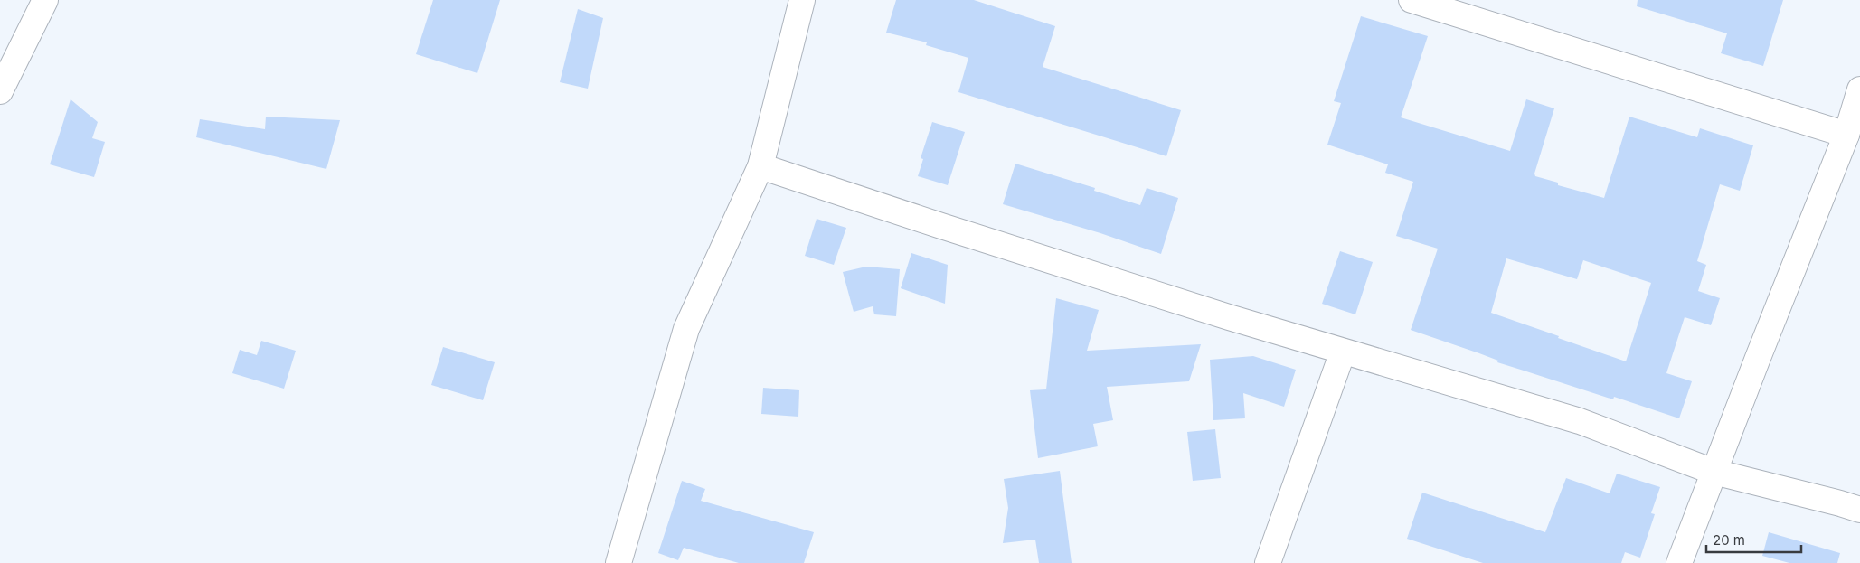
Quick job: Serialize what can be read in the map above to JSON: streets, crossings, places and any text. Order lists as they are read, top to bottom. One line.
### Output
{"scale_bar":"20 m"}
